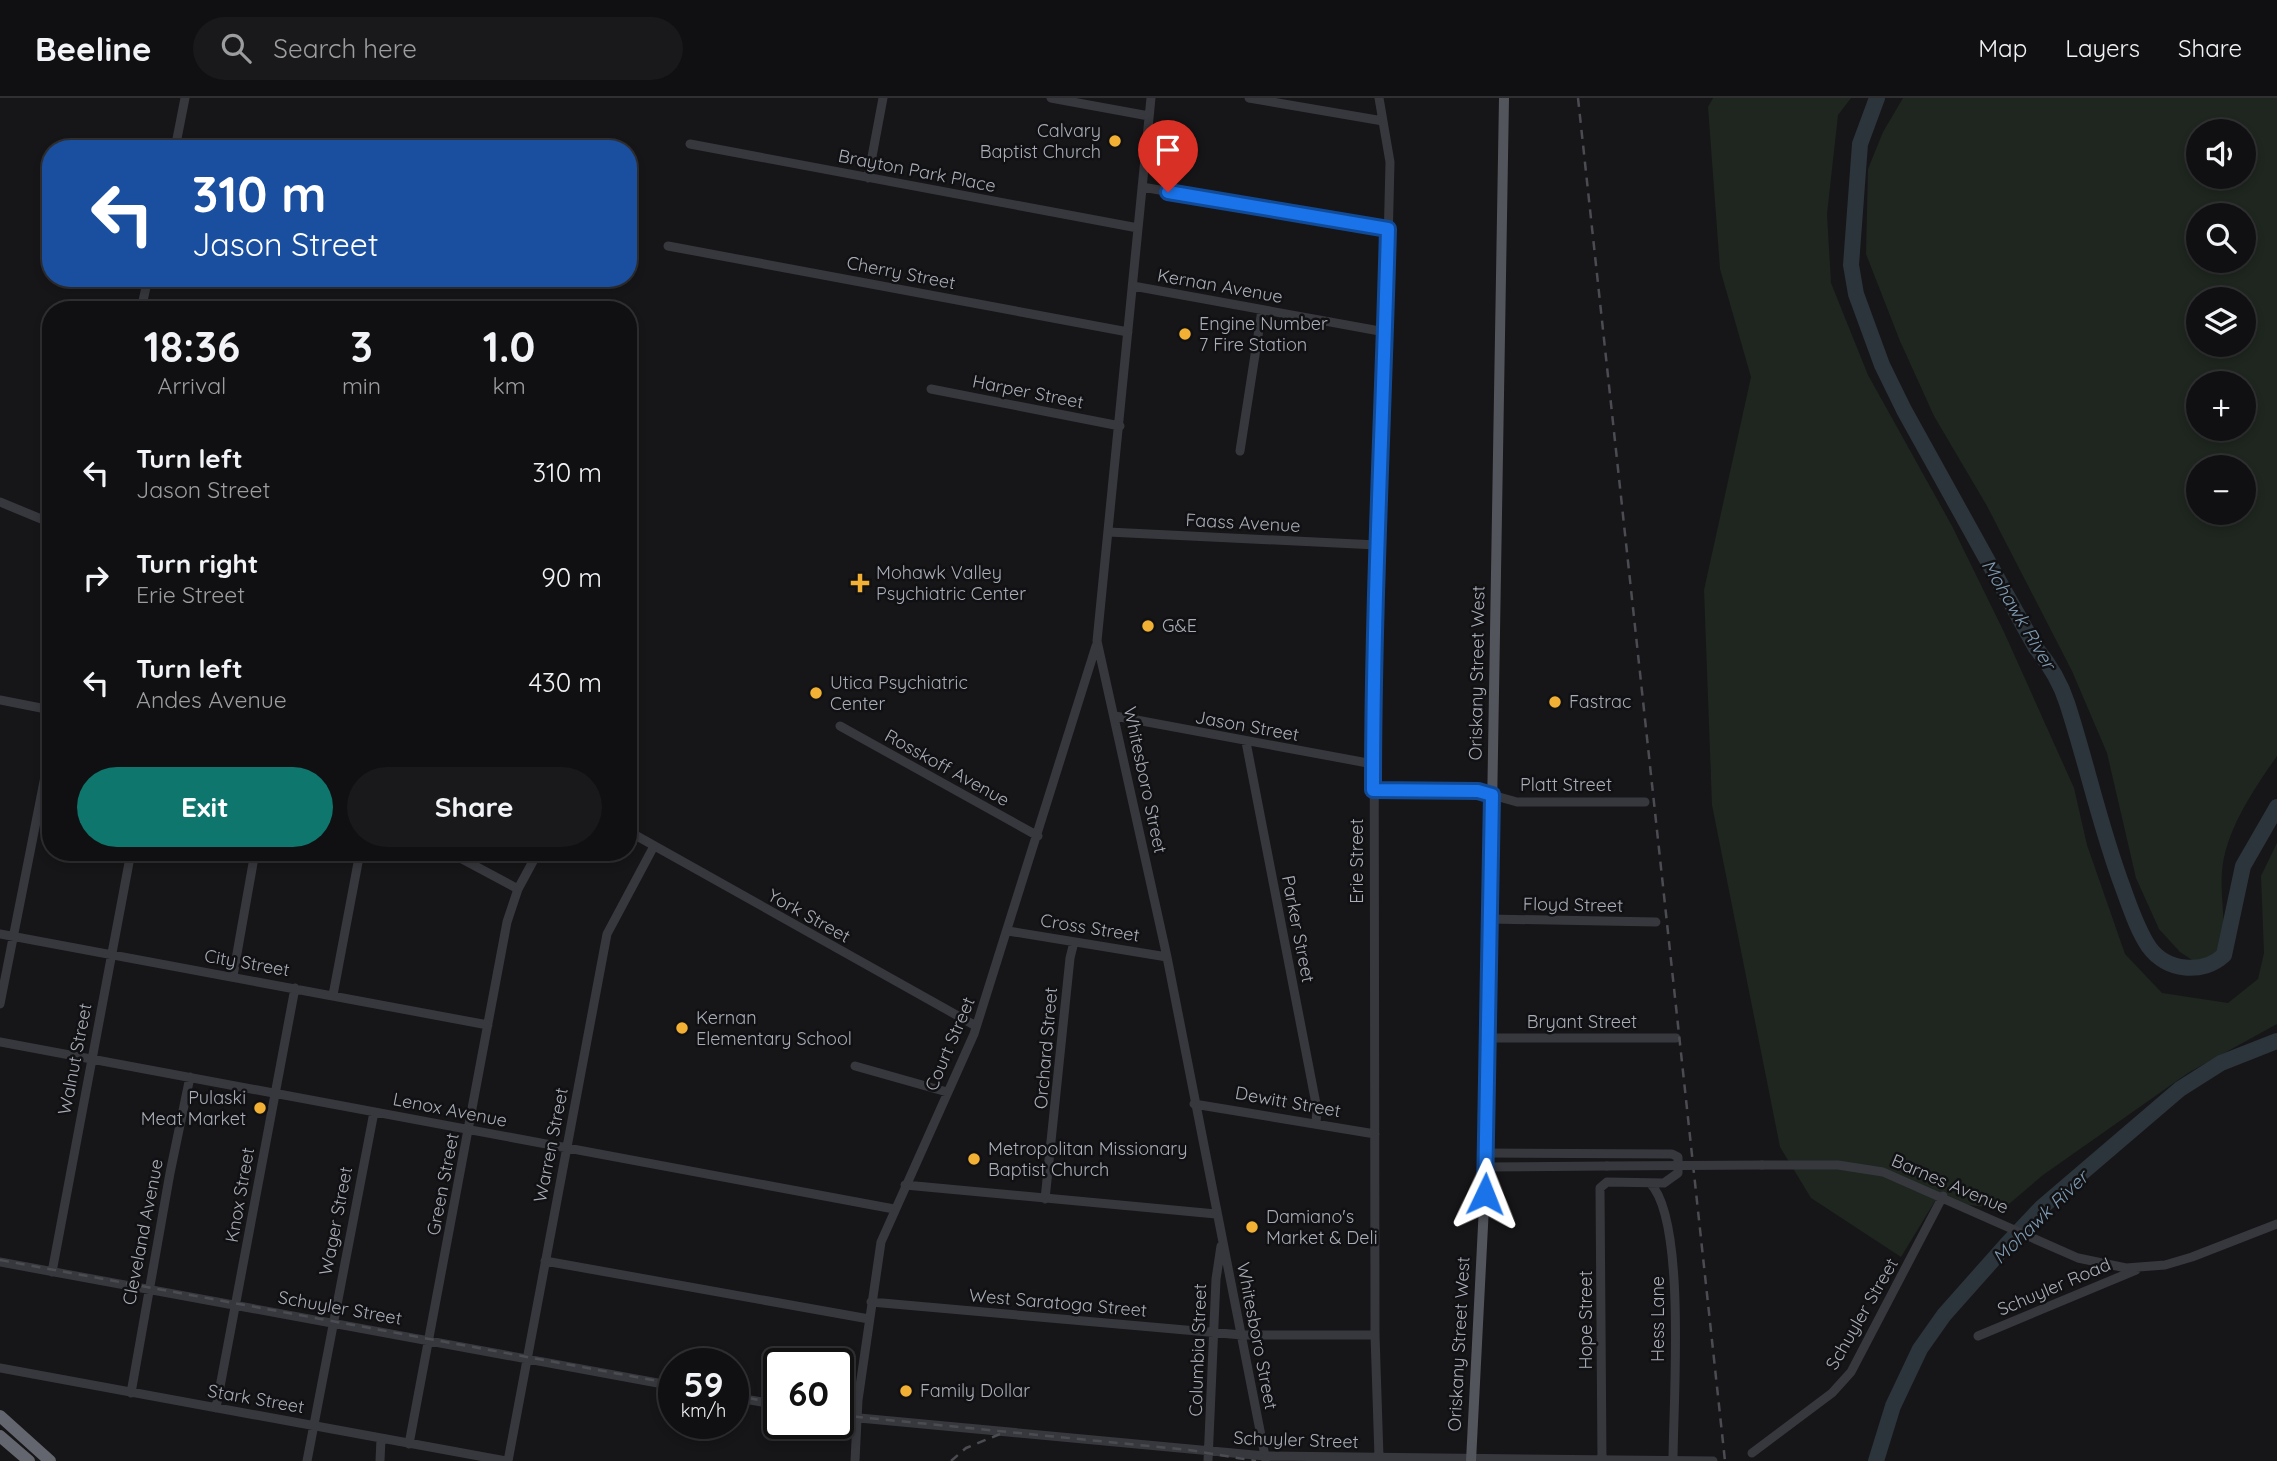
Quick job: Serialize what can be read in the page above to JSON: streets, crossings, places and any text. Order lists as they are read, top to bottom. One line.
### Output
{"streets":{"main road":["Oriskany Street West"],"street":["Brayton Park Place","Cherry Street","Kernan Avenue","Harper Street","Faass Avenue","Jason Street","Rosskoff Avenue","Whitesboro Street","Platt Street","Erie Street","Floyd Street","York Street","Cross Street","Parker Street","City Street","Bryant Street","Court Street","Orchard Street","Walnut Street","Dewitt Street","Lenox Avenue","Warren Street","Green Street","Barnes Avenue","Knox Street","Wager Street","Cleveland Avenue","Schuyler Road","West Saratoga Street","Schuyler Street","Hess Lane","Hope Street","Columbia Street","Stark Street"]},"crossings":[["Brayton Park Place","Whitesboro Street"],["Cherry Street","Whitesboro Street"],["Kernan Avenue","Whitesboro Street"],["Kernan Avenue","Erie Street"],["Harper Street","Whitesboro Street"],["Faass Avenue","Whitesboro Street"],["Faass Avenue","Erie Street"],["Oriskany Street West","Platt Street"],["Oriskany Street West","Floyd Street"],["Oriskany Street West","Bryant Street"],["Oriskany Street West","Barnes Avenue"],["Oriskany Street West","Schuyler Street"],["Jason Street","Whitesboro Street"],["Jason Street","Erie Street"],["Jason Street","Parker Street"],["Rosskoff Avenue","Court Street"],["Whitesboro Street","Cross Street"],["Whitesboro Street","Court Street"],["Whitesboro Street","Dewitt Street"],["Whitesboro Street","West Saratoga Street"],["Whitesboro Street","Schuyler Street"],["Whitesboro Street","Columbia Street"],["Erie Street","Dewitt Street"],["Erie Street","West Saratoga Street"],["Erie Street","Schuyler Street"],["York Street","Court Street"],["York Street","Warren Street"],["Cross Street","Court Street"],["Cross Street","Orchard Street"],["Parker Street","Dewitt Street"],["City Street","Walnut Street"],["City Street","Green Street"],["City Street","Knox Street"],["Court Street","Lenox Avenue"],["Court Street","West Saratoga Street"],["Court Street","Schuyler Street"],["Walnut Street","Lenox Avenue"],["Walnut Street","Schuyler Street"],["Lenox Avenue","Warren Street"],["Lenox Avenue","Green Street"],["Lenox Avenue","Knox Street"],["Lenox Avenue","Wager Street"],["Lenox Avenue","Cleveland Avenue"],["Warren Street","Schuyler Street"],["Warren Street","Stark Street"],["Green Street","Schuyler Street"],["Green Street","Stark Street"],["Barnes Avenue","Schuyler Road"],["Barnes Avenue","Schuyler Street"],["Knox Street","Schuyler Street"],["Knox Street","Stark Street"],["Wager Street","Schuyler Street"],["Wager Street","Stark Street"],["Cleveland Avenue","Schuyler Street"],["Cleveland Avenue","Stark Street"],["West Saratoga Street","Columbia Street"],["Schuyler Street","Hess Lane"],["Schuyler Street","Hope Street"],["Schuyler Street","Columbia Street"],["Hess Lane","Hope Street"]],"water":["Mohawk River"],"places":{"other":["Calvary Baptist Church","Engine Number 7 Fire Station","G&E","Utica Psychiatric Center","Fastrac","Kernan Elementary School","Pulaski Meat Market","Metropolitan Missionary Baptist Church","Damiano's Market & Deli","Family Dollar"],"health":["Mohawk Valley Psychiatric Center"]},"page":{"header":"Beeline","search":"Search here","nav":["Map","Layers","Share"],"map_buttons":["+","−"],"turn":["310 m","Jason Street"],"eta":["18:36","Arrival","3","min","1.0","km"],"list":[{"name":"Turn left","note":"Jason Street","value":"310 m"},{"name":"Turn right","note":"Erie Street","value":"90 m"},{"name":"Turn left","note":"Andes Avenue","value":"430 m"}],"buttons":["Exit","Share"],"speed":"59 km/h","limit":"60"}}
